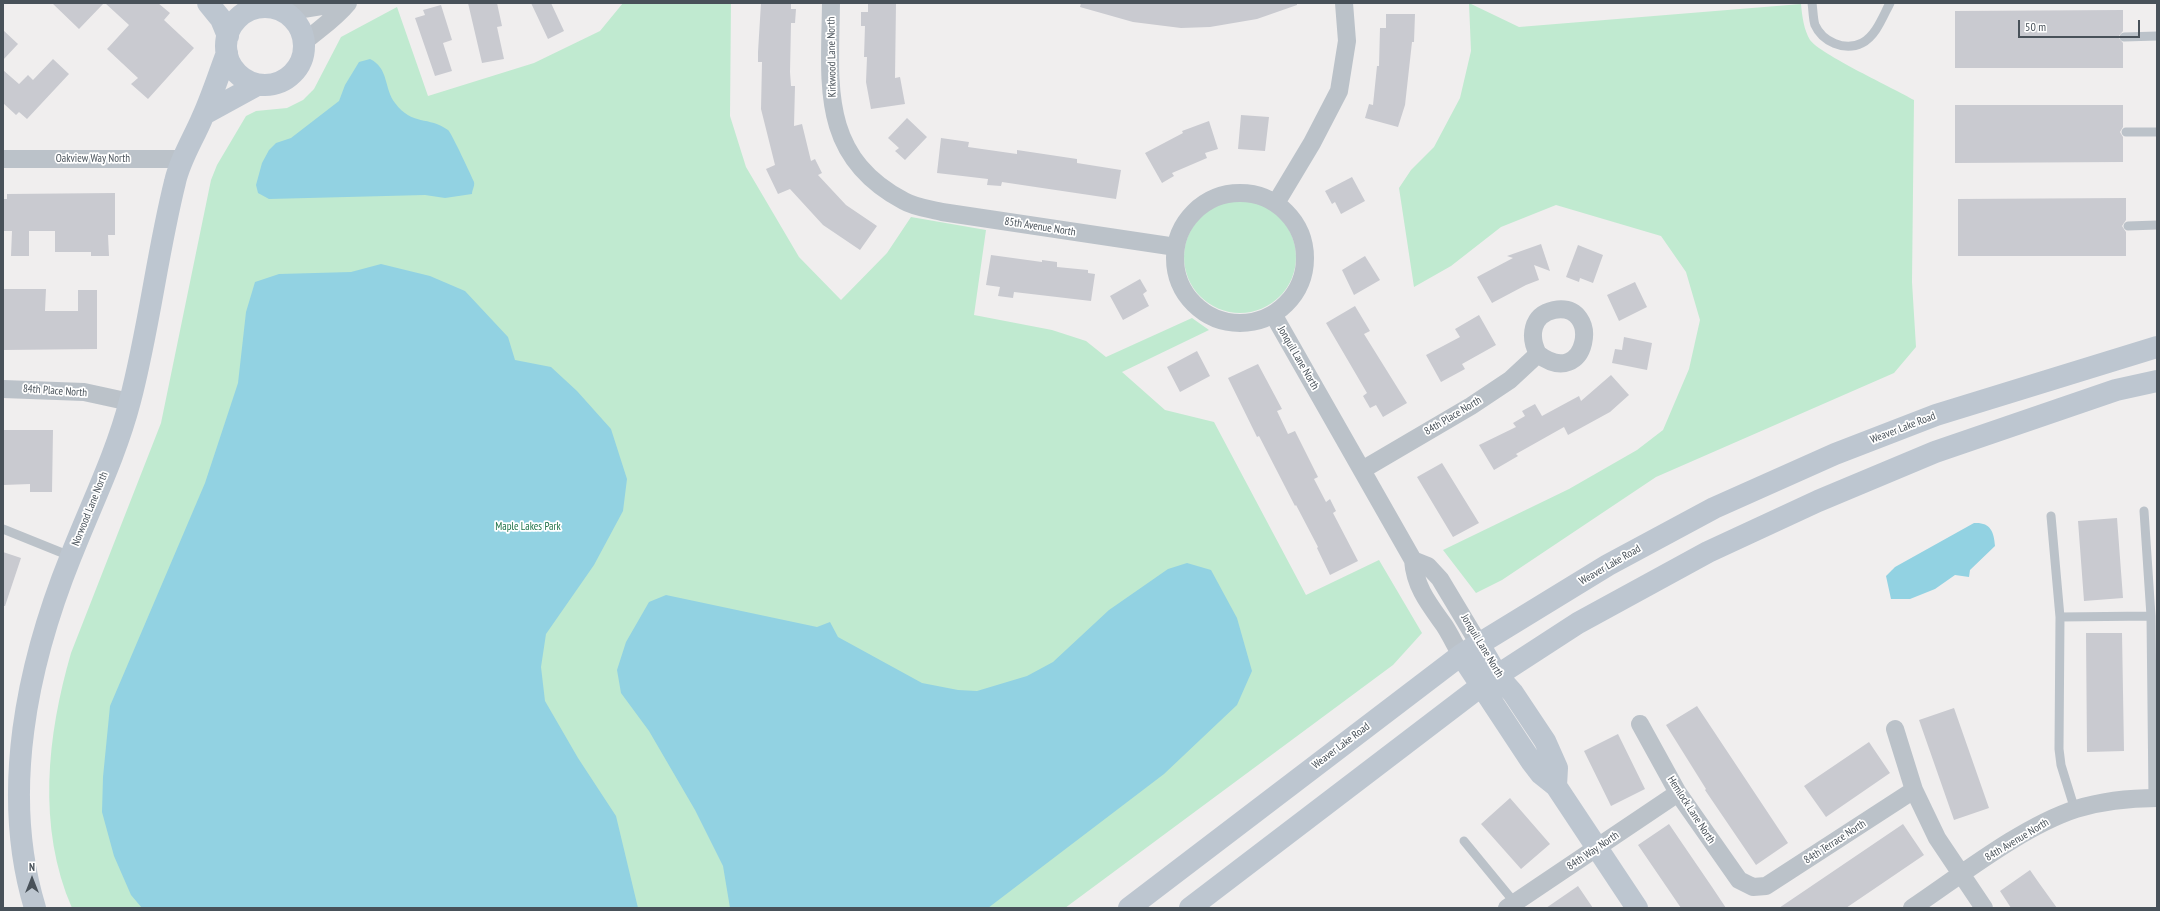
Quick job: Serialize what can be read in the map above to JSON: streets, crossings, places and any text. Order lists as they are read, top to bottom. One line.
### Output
{"streets":{"main road":["Jonquil Lane North","Weaver Lake Road","Norwood Lane North"],"street":["Kirkwood Lane North","Oakview Way North","85th Avenue North","84th Place North","Hemlock Lane North","84th Avenue North","84th Terrace North","84th Way North"]},"crossings":[["Kirkwood Lane North","85th Avenue North"],["Oakview Way North","Norwood Lane North"],["85th Avenue North","Jonquil Lane North"],["Jonquil Lane North","84th Place North"],["Jonquil Lane North","Weaver Lake Road"],["Jonquil Lane North","84th Way North"],["84th Place North","Norwood Lane North"],["Hemlock Lane North","84th Terrace North"],["Hemlock Lane North","84th Way North"]],"parks":["Maple Lakes Park"],"scale_bar":"50 m","north":"top"}
